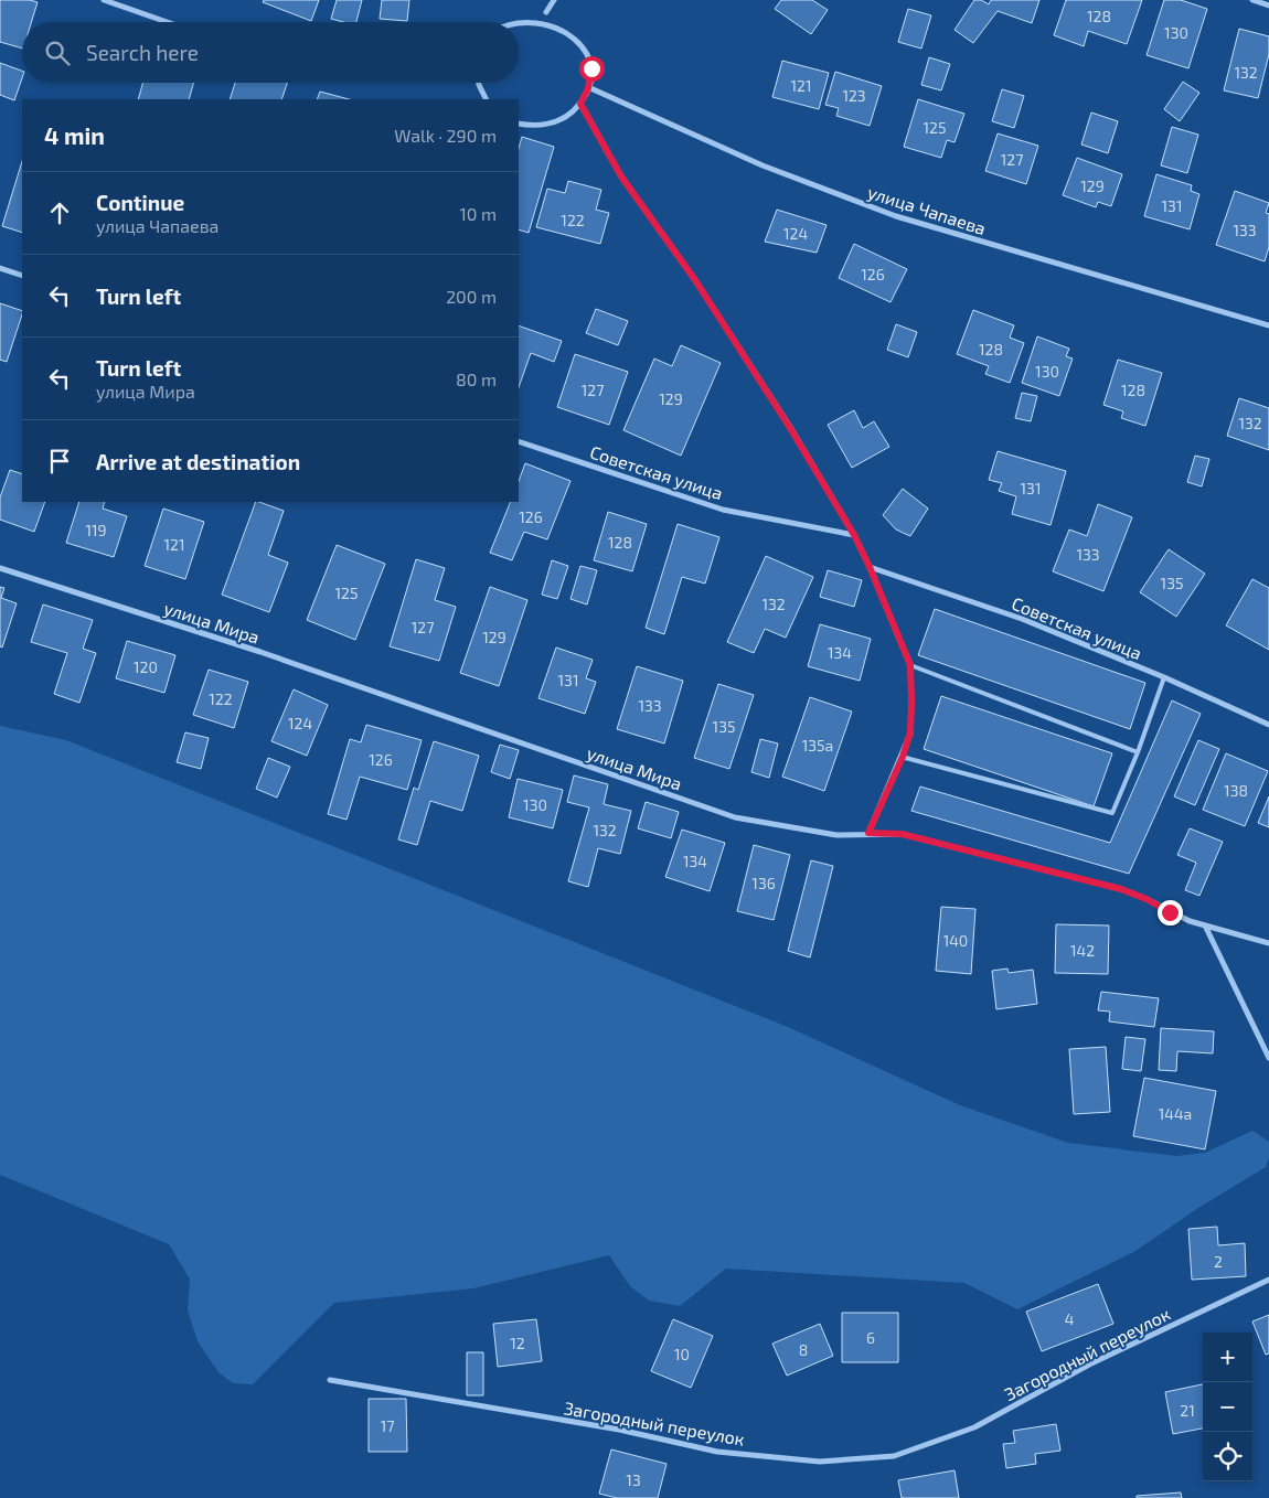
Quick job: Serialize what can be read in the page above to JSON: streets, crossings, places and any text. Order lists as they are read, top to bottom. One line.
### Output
{"streets":{"street":["улица Чапаева","Советская улица","улица Мира","Загородный переулок"]},"house_numbers":["128","130","132","121","123","125","127","129","131","122","133","124","126","128","130","127","128","129","132","131","126","119","128","121","133","135","125","132","127","129","134","120","131","122","133","124","135","135а","126","138","130","132","134","136","140","142","144а","2","4","6","12","8","10","21","17","13"],"page":{"search":"Search here","heading":["4 min","Walk · 290 m"],"list":[["Continue","улица Чапаева","10 m"],["Turn left","200 m"],["Turn left","улица Мира","80 m"],"Arrive at destination"],"map_buttons":["+","−"]}}
